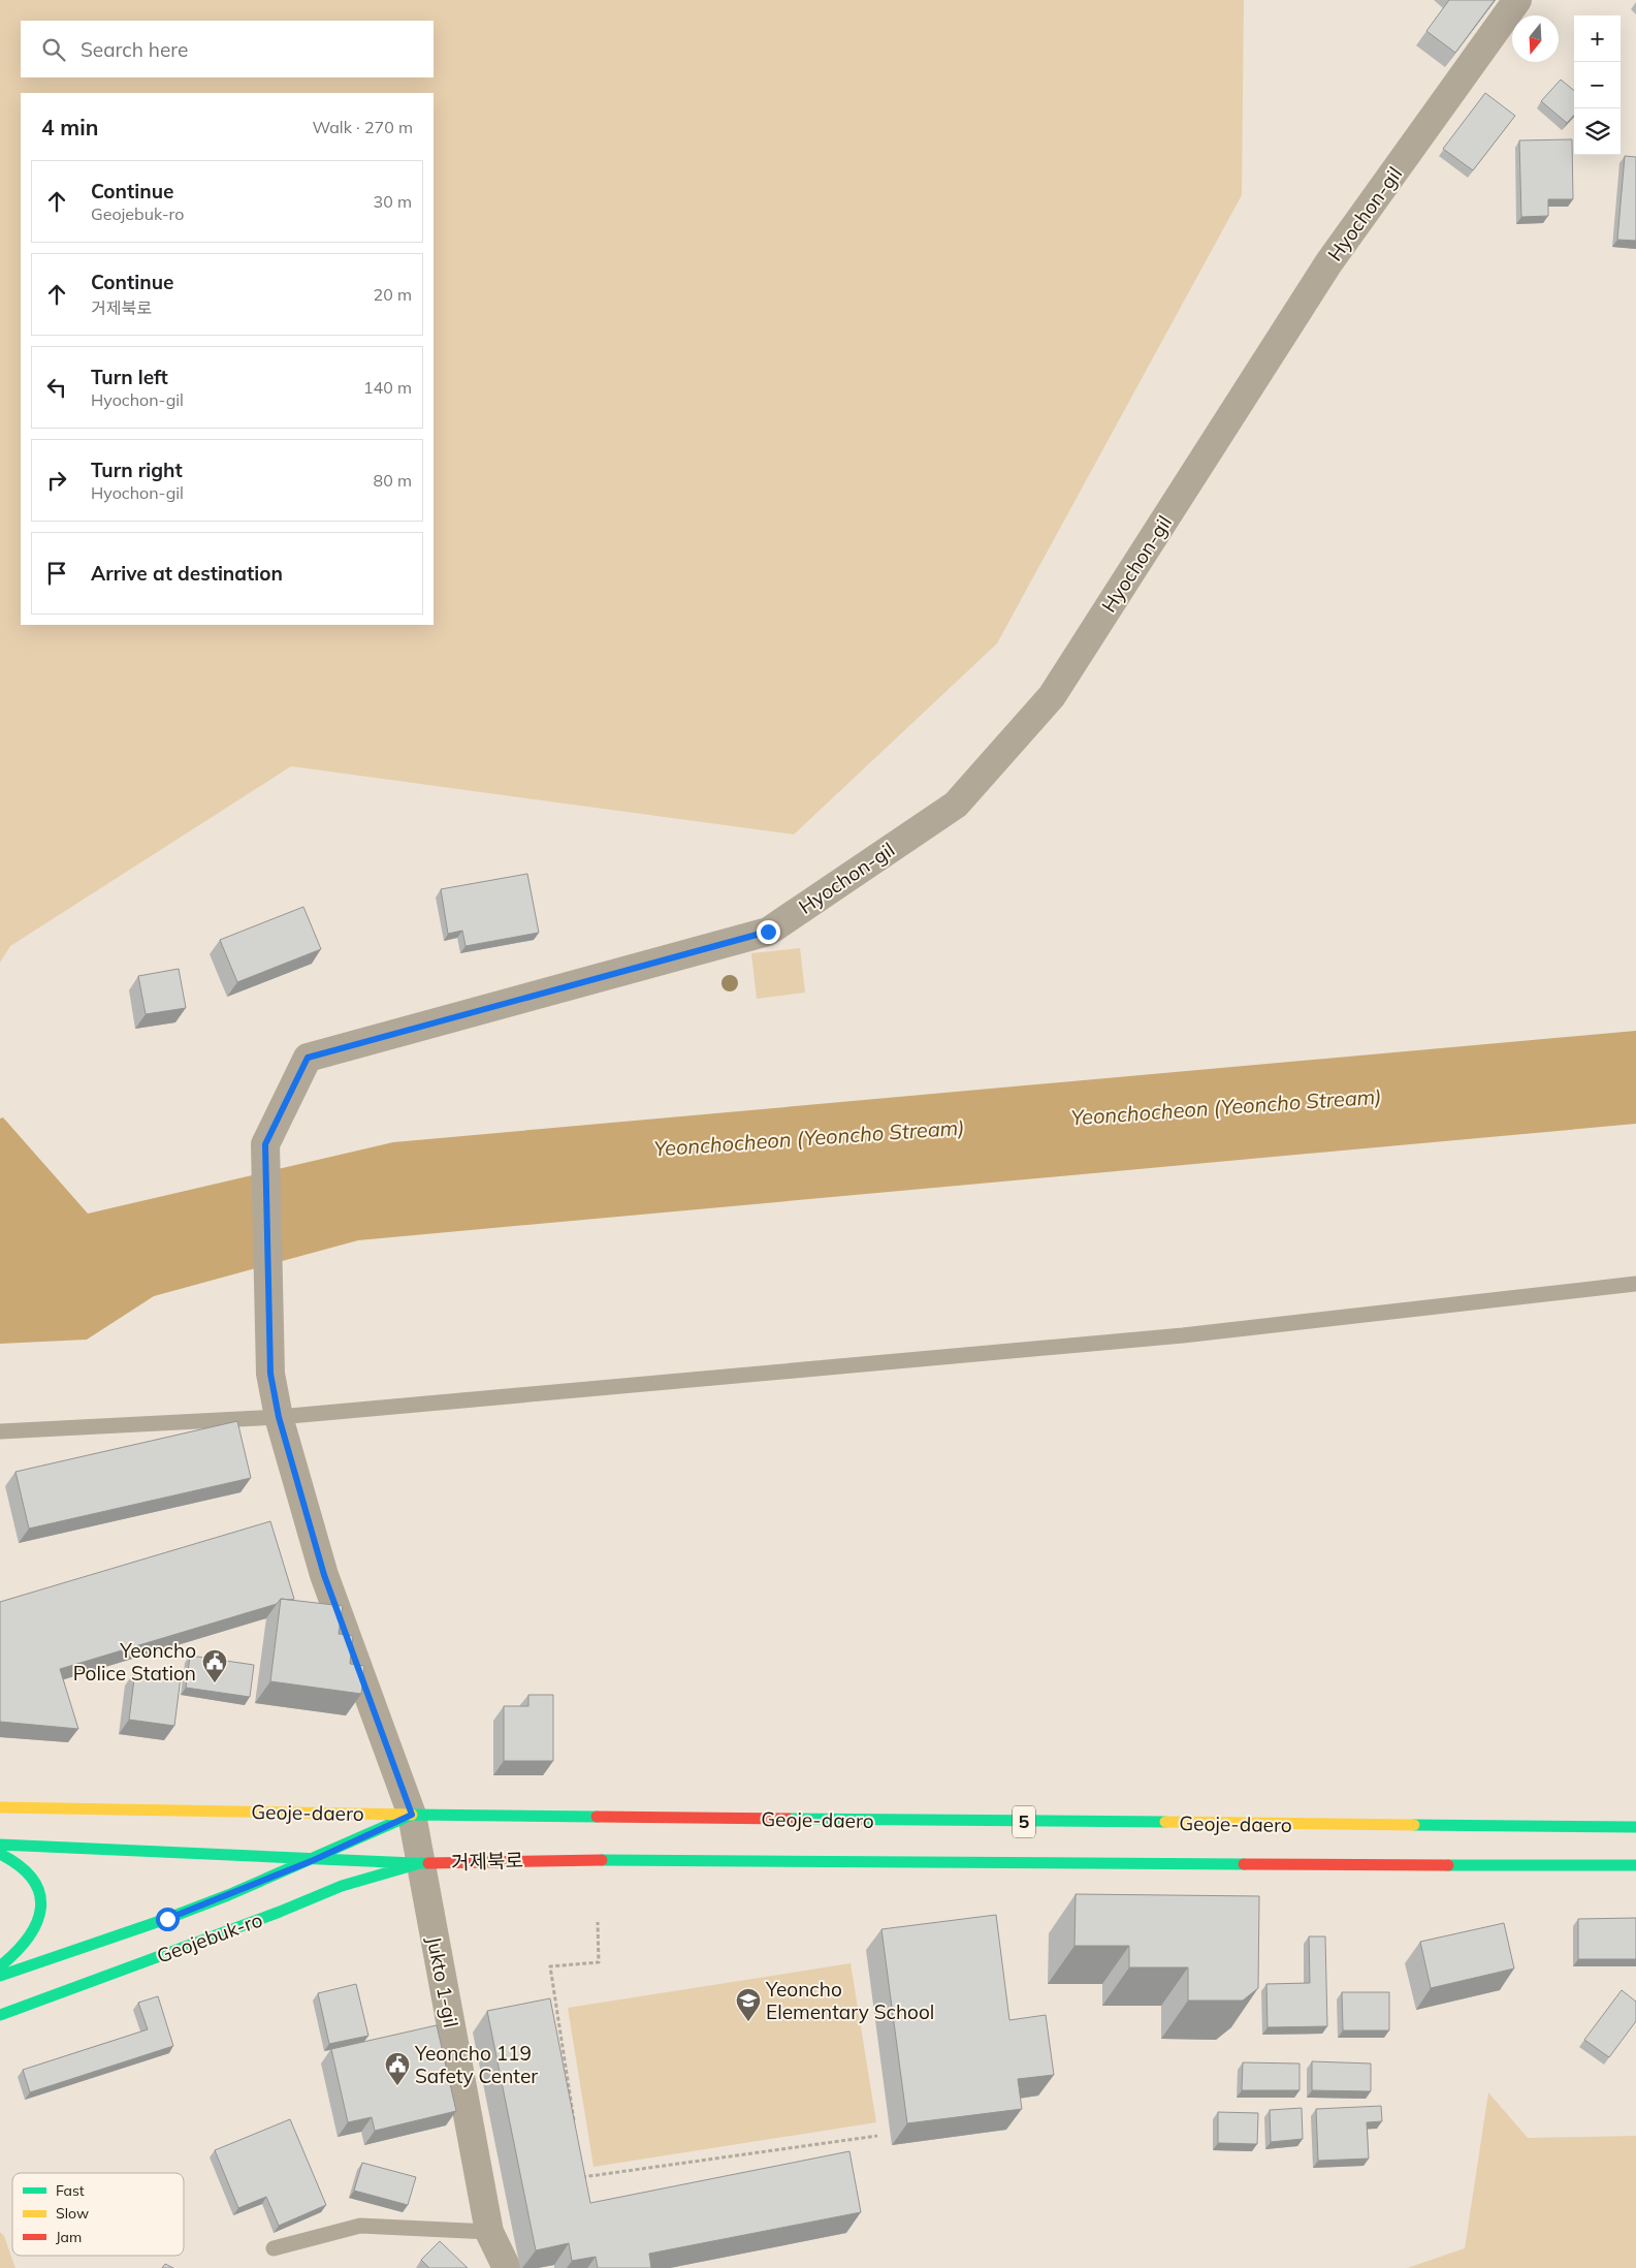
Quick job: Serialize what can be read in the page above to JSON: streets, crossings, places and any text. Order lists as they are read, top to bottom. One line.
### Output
{"streets":{"main road":["Geoje-daero","5","거제북로","Geojebuk-ro"],"street":["Hyochon-gil","Jukto 1-gil"]},"crossings":[["Hyochon-gil","Geoje-daero"],["Hyochon-gil","Jukto 1-gil"],["Geoje-daero","거제북로"],["Geoje-daero","Jukto 1-gil"],["거제북로","Geojebuk-ro"],["거제북로","Jukto 1-gil"],["Geojebuk-ro","Jukto 1-gil"]],"water":["Yeonchocheon (Yeoncho Stream)"],"places":{"public building":["Yeoncho Police Station","Yeoncho 119 Safety Center"],"school or university":["Yeoncho Elementary School"]},"legend":["Fast","Slow","Jam"],"north":"bottom","page":{"map_buttons":["+","−"],"search":"Search here","heading":["4 min","Walk · 270 m"],"list":[["Continue","Geojebuk-ro","30 m"],["Continue","거제북로","20 m"],["Turn left","Hyochon-gil","140 m"],["Turn right","Hyochon-gil","80 m"],"Arrive at destination"]}}
